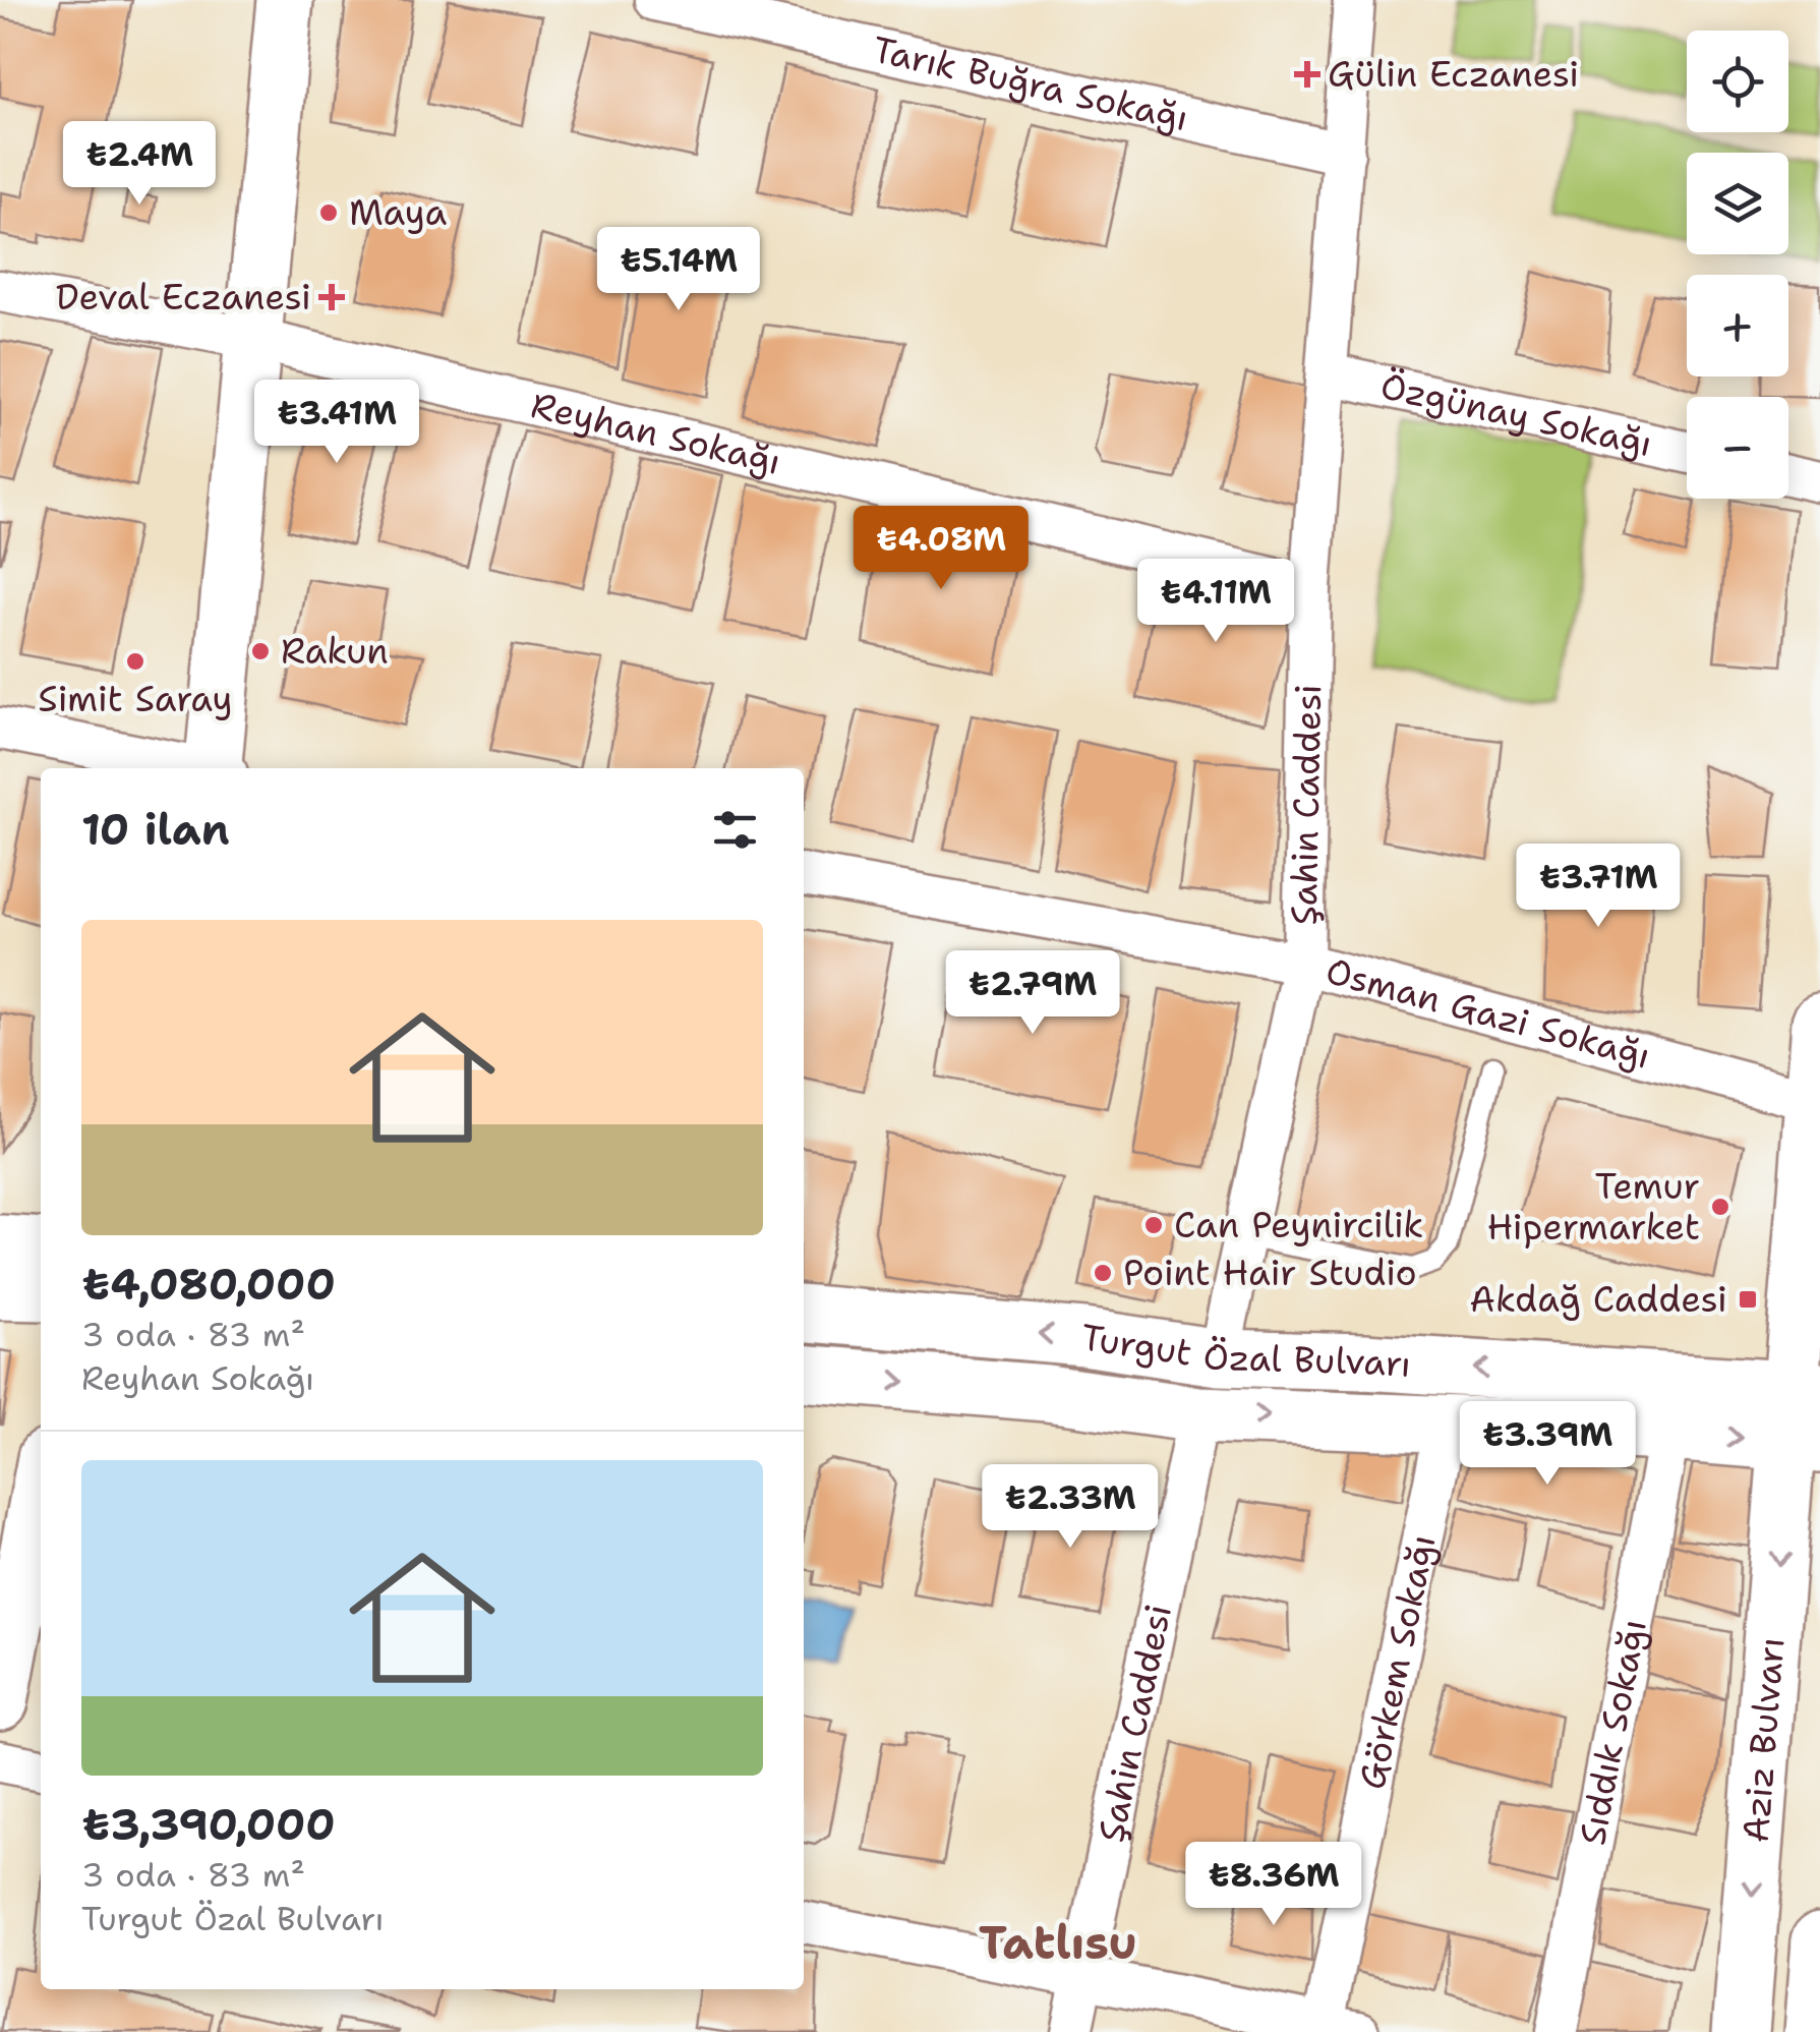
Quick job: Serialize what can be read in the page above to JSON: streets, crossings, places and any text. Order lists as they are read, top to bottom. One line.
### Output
{"streets":{"main road":["Turgut Özal Bulvarı","Aziz Bulvarı"],"street":["Tarık Buğra Sokağı","Özgünay Sokağı","Reyhan Sokağı","Şahin Caddesi","Osman Gazi Sokağı","Görkem Sokağı","Sıddık Sokağı"]},"crossings":[["Tarık Buğra Sokağı","Şahin Caddesi"],["Özgünay Sokağı","Şahin Caddesi"],["Reyhan Sokağı","Şahin Caddesi"],["Şahin Caddesi","Osman Gazi Sokağı"],["Şahin Caddesi","Turgut Özal Bulvarı"],["Osman Gazi Sokağı","Aziz Bulvarı"],["Turgut Özal Bulvarı","Görkem Sokağı"],["Turgut Özal Bulvarı","Sıddık Sokağı"],["Turgut Özal Bulvarı","Aziz Bulvarı"]],"one_way":["Aziz Bulvarı"],"districts":["Tatlısu"],"places":{"health":["Gülin Eczanesi","Deval Eczanesi"],"other":["Maya","Rakun","Simit Saray","Temur Hipermarket","Can Peynircilik","Point Hair Studio"],"transit":["Akdağ Caddesi"]},"page":{"map_buttons":["+","−"],"price":["₺2.4M","₺5.14M","₺3.41M","₺4.08M","₺4.11M","₺3.71M","₺2.79M","₺3.39M","₺2.33M","₺8.36M"],"heading":"10 ilan","list":[{"name":"₺4,080,000","note":"3 oda · 83 m² · Reyhan Sokağı"},{"name":"₺3,390,000","note":"3 oda · 83 m² · Turgut Özal Bulvarı"}]}}
